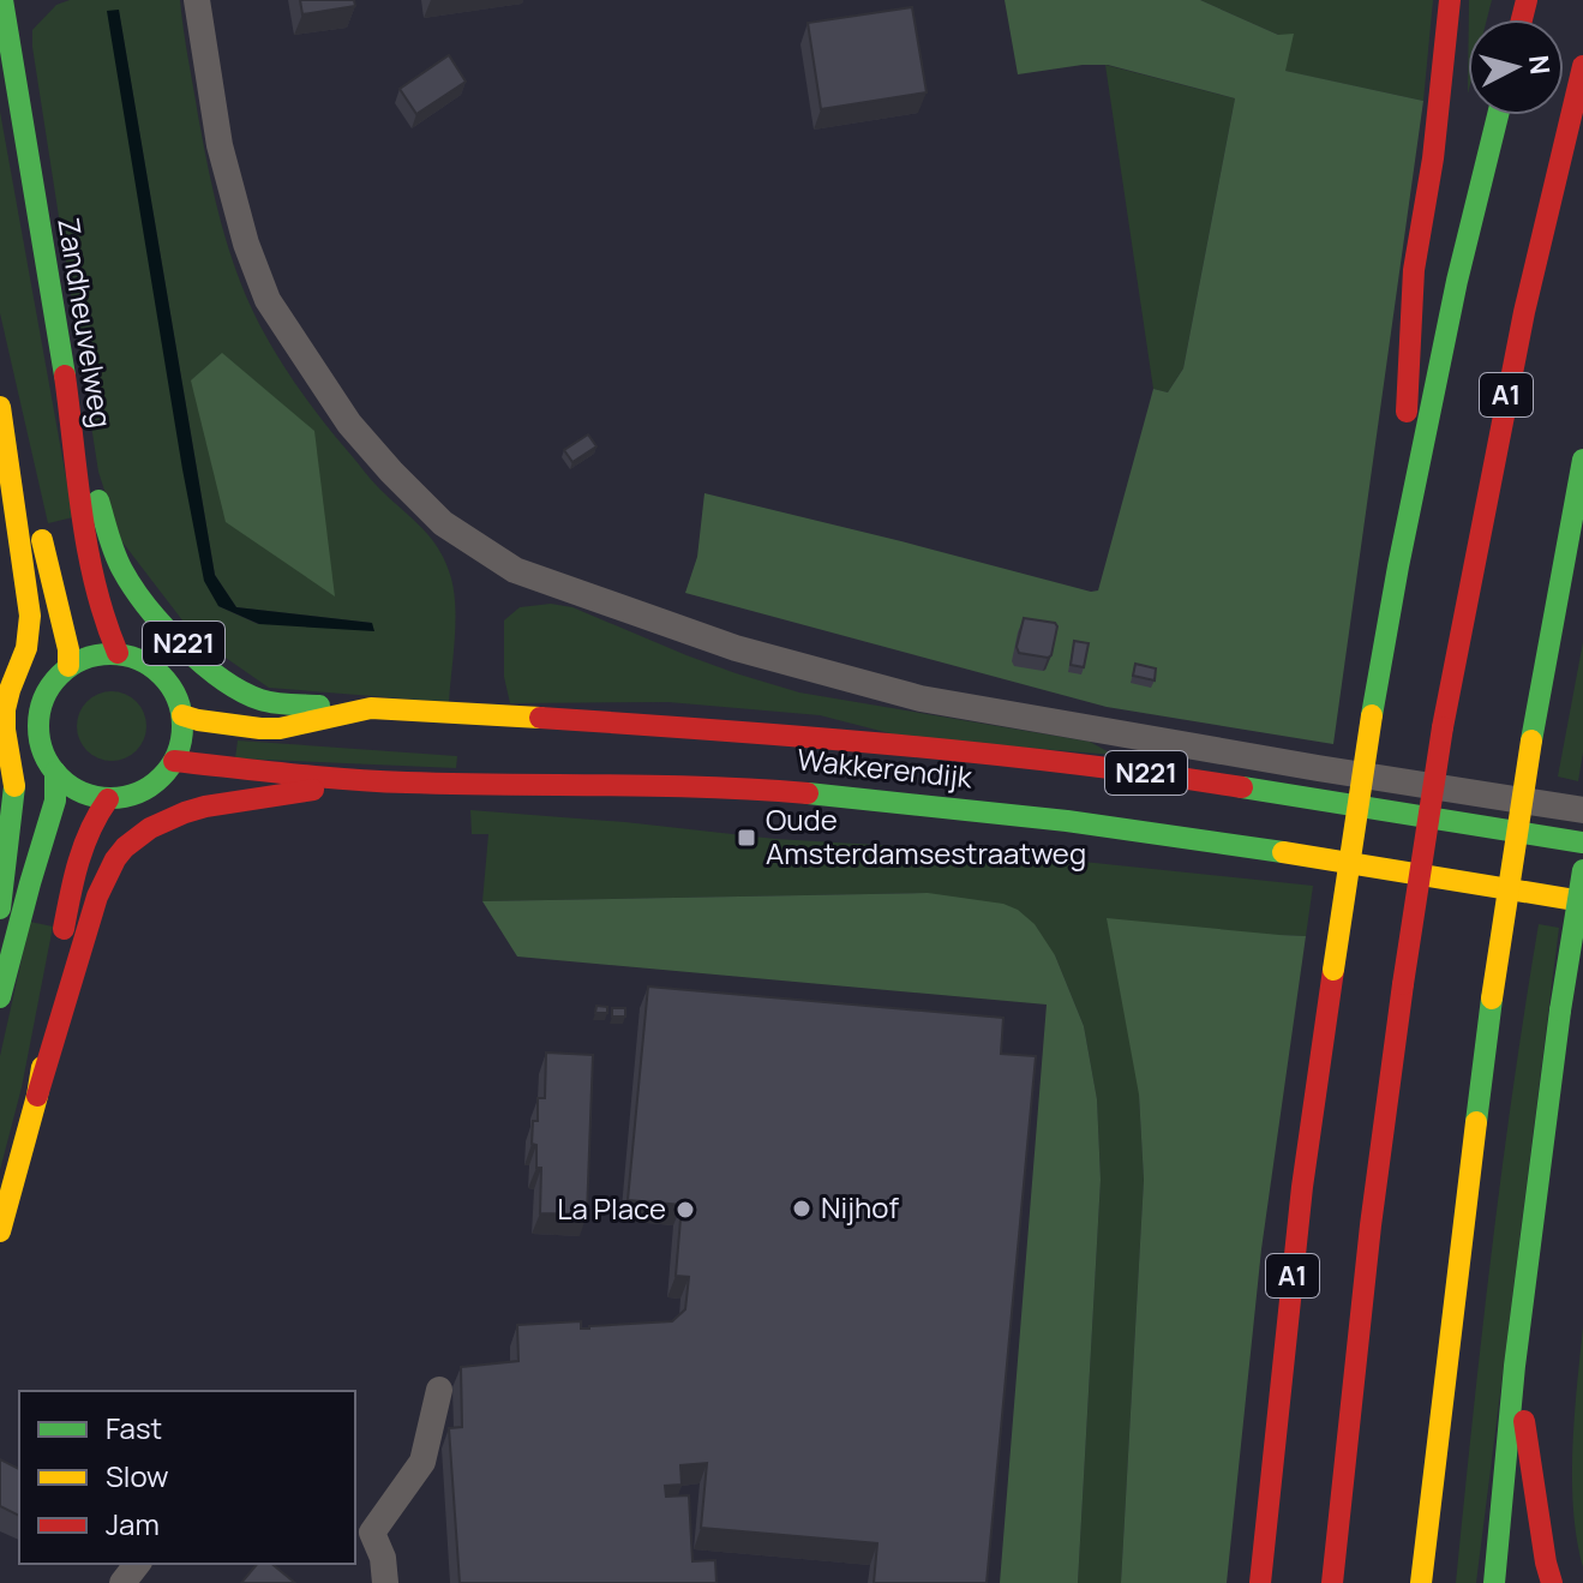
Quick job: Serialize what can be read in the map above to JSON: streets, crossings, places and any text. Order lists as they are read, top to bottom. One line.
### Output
{"streets":{"main road":["Zandheuvelweg","A1","N221","Wakkerendijk"]},"crossings":[["Zandheuvelweg","N221"],["Zandheuvelweg","Wakkerendijk"],["N221","Wakkerendijk"]],"places":{"transit":["Oude Amsterdamsestraatweg"],"other":["Nijhof","La Place"]},"legend":["Fast","Slow","Jam"],"north":"right"}
